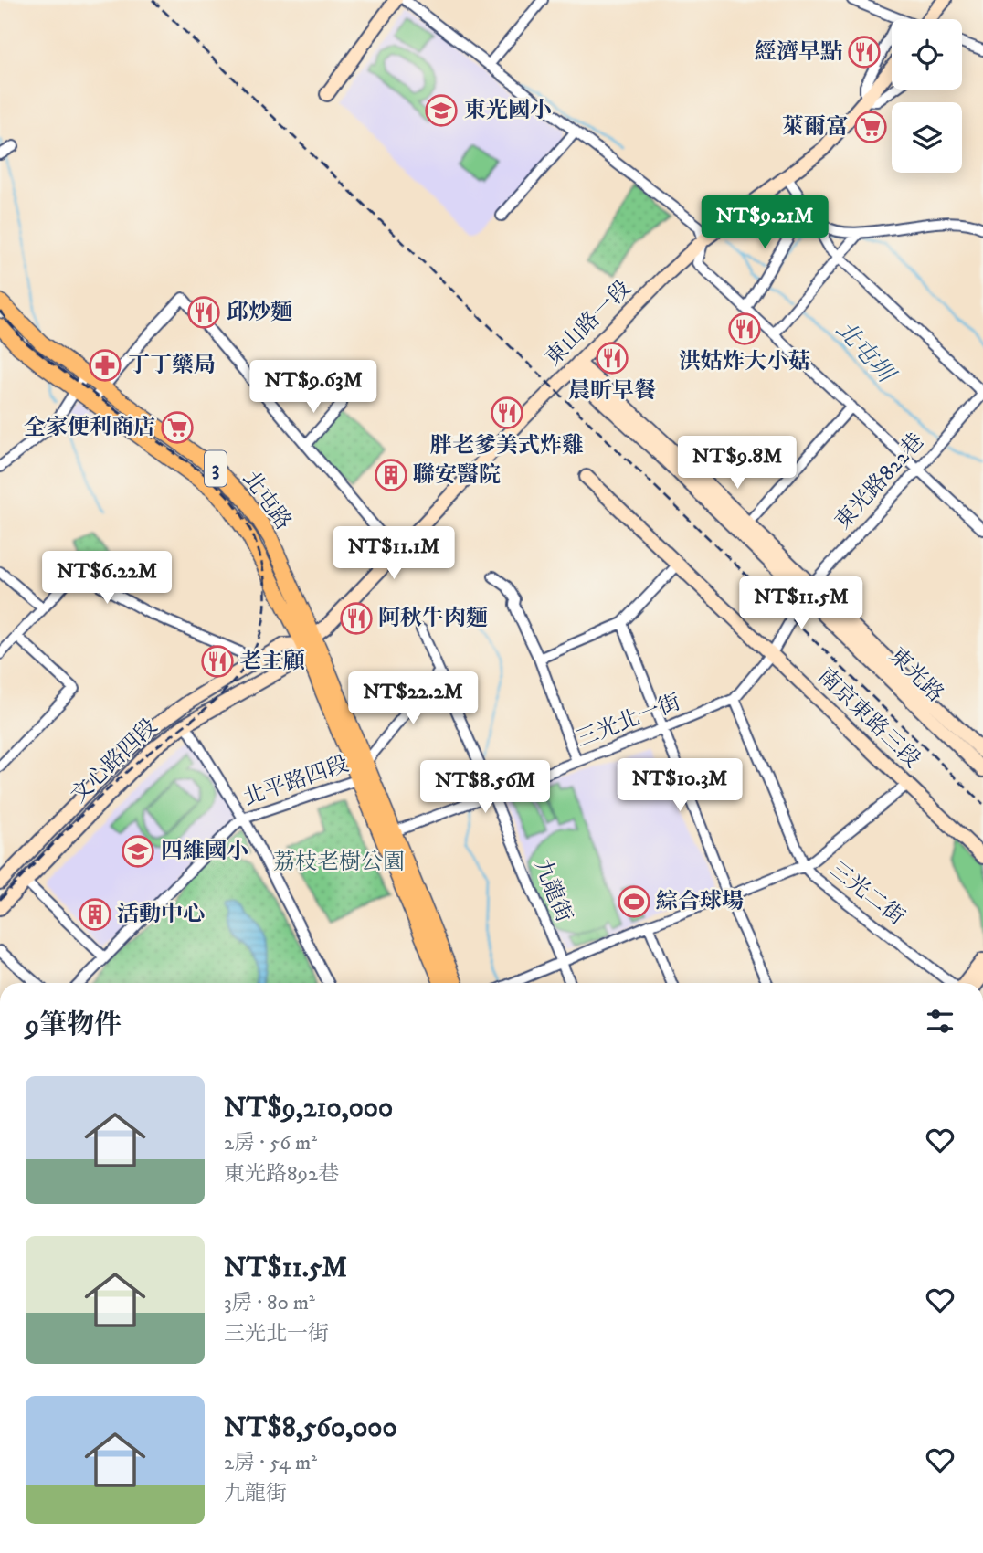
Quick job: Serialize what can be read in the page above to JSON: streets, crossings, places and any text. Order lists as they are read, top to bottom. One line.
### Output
{"streets":{"main road":["3","北屯路"],"street":["東山路一段","東光路822巷","東光路","南京東路三段","三光北一街","文心路四段","北平路四段","九龍街","三光二街"]},"crossings":[["東山路一段","北屯路"],["東山路一段","東光路"],["東山路一段","文心路四段"],["東光路822巷","東光路"],["東光路822巷","三光北一街"],["北屯路","三光北一街"],["北屯路","文心路四段"],["北屯路","北平路四段"],["東光路","三光北一街"],["南京東路三段","三光北一街"],["三光北一街","九龍街"],["三光北一街","三光二街"]],"water":["北屯圳"],"parks":["荔枝老樹公園"],"places":{"restaurant":["經濟早點","邱炒麵","洪姑炸大小菇","晨昕早餐","胖老爹美式炸雞","阿秋牛肉麵","老主顧"],"school or university":["東光國小","四維國小"],"supermarket":["萊爾富","全家便利商店"],"pharmacy":["丁丁藥局"],"building":["聯安醫院","活動中心"],"sports":["綜合球場"]},"page":{"price":["NT$9.21M","NT$9.63M","NT$9.8M","NT$11.1M","NT$6.22M","NT$11.5M","NT$22.2M","NT$10.3M","NT$8.56M"],"heading":"9筆物件","list":[{"name":"NT$9,210,000","note":"2房 · 56 m² · 東光路892巷"},{"name":"NT$11.5M","note":"3房 · 80 m² · 三光北一街"},{"name":"NT$8,560,000","note":"2房 · 54 m² · 九龍街"}]}}
